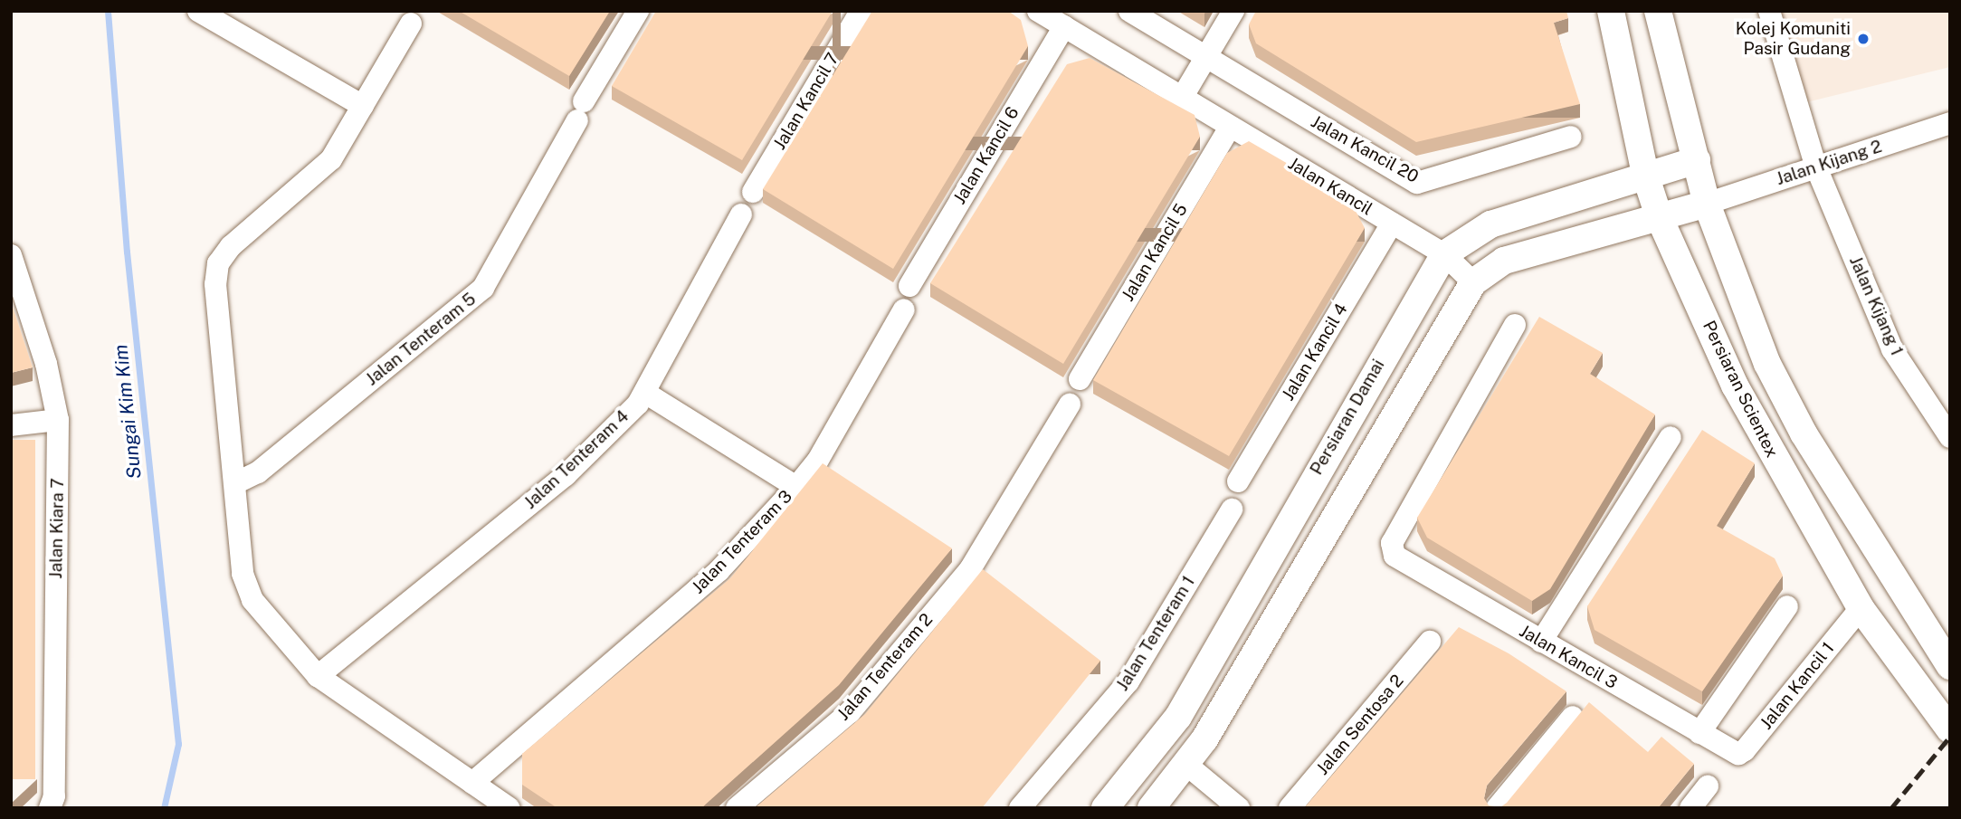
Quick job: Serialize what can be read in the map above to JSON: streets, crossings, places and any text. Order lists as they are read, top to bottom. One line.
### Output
{"streets":{"main road":["Persiaran Scientex","Persiaran Damai"],"street":["Jalan Kancil 7","Jalan Kancil 20","Jalan Kancil 6","Jalan Kijang 2","Jalan Kancil","Jalan Kancil 5","Jalan Kijang 1","Jalan Tenteram 5","Jalan Kancil 4","Jalan Tenteram 4","Jalan Kiara 7","Jalan Tenteram 3","Jalan Tenteram 1","Jalan Kancil 3","Jalan Tenteram 2","Jalan Kancil 1","Jalan Sentosa 2"]},"crossings":[["Jalan Kancil 6","Jalan Kancil"],["Jalan Kijang 2","Jalan Kijang 1"],["Jalan Kijang 2","Persiaran Scientex"],["Jalan Kancil","Jalan Kancil 5"],["Jalan Kancil","Jalan Kancil 4"],["Jalan Kancil","Persiaran Damai"],["Persiaran Scientex","Persiaran Damai"],["Persiaran Scientex","Jalan Kancil 1"],["Jalan Kancil 3","Jalan Kancil 1"]],"water":["Sungai Kim Kim"],"places":["Kolej Komuniti Pasir Gudang"]}
